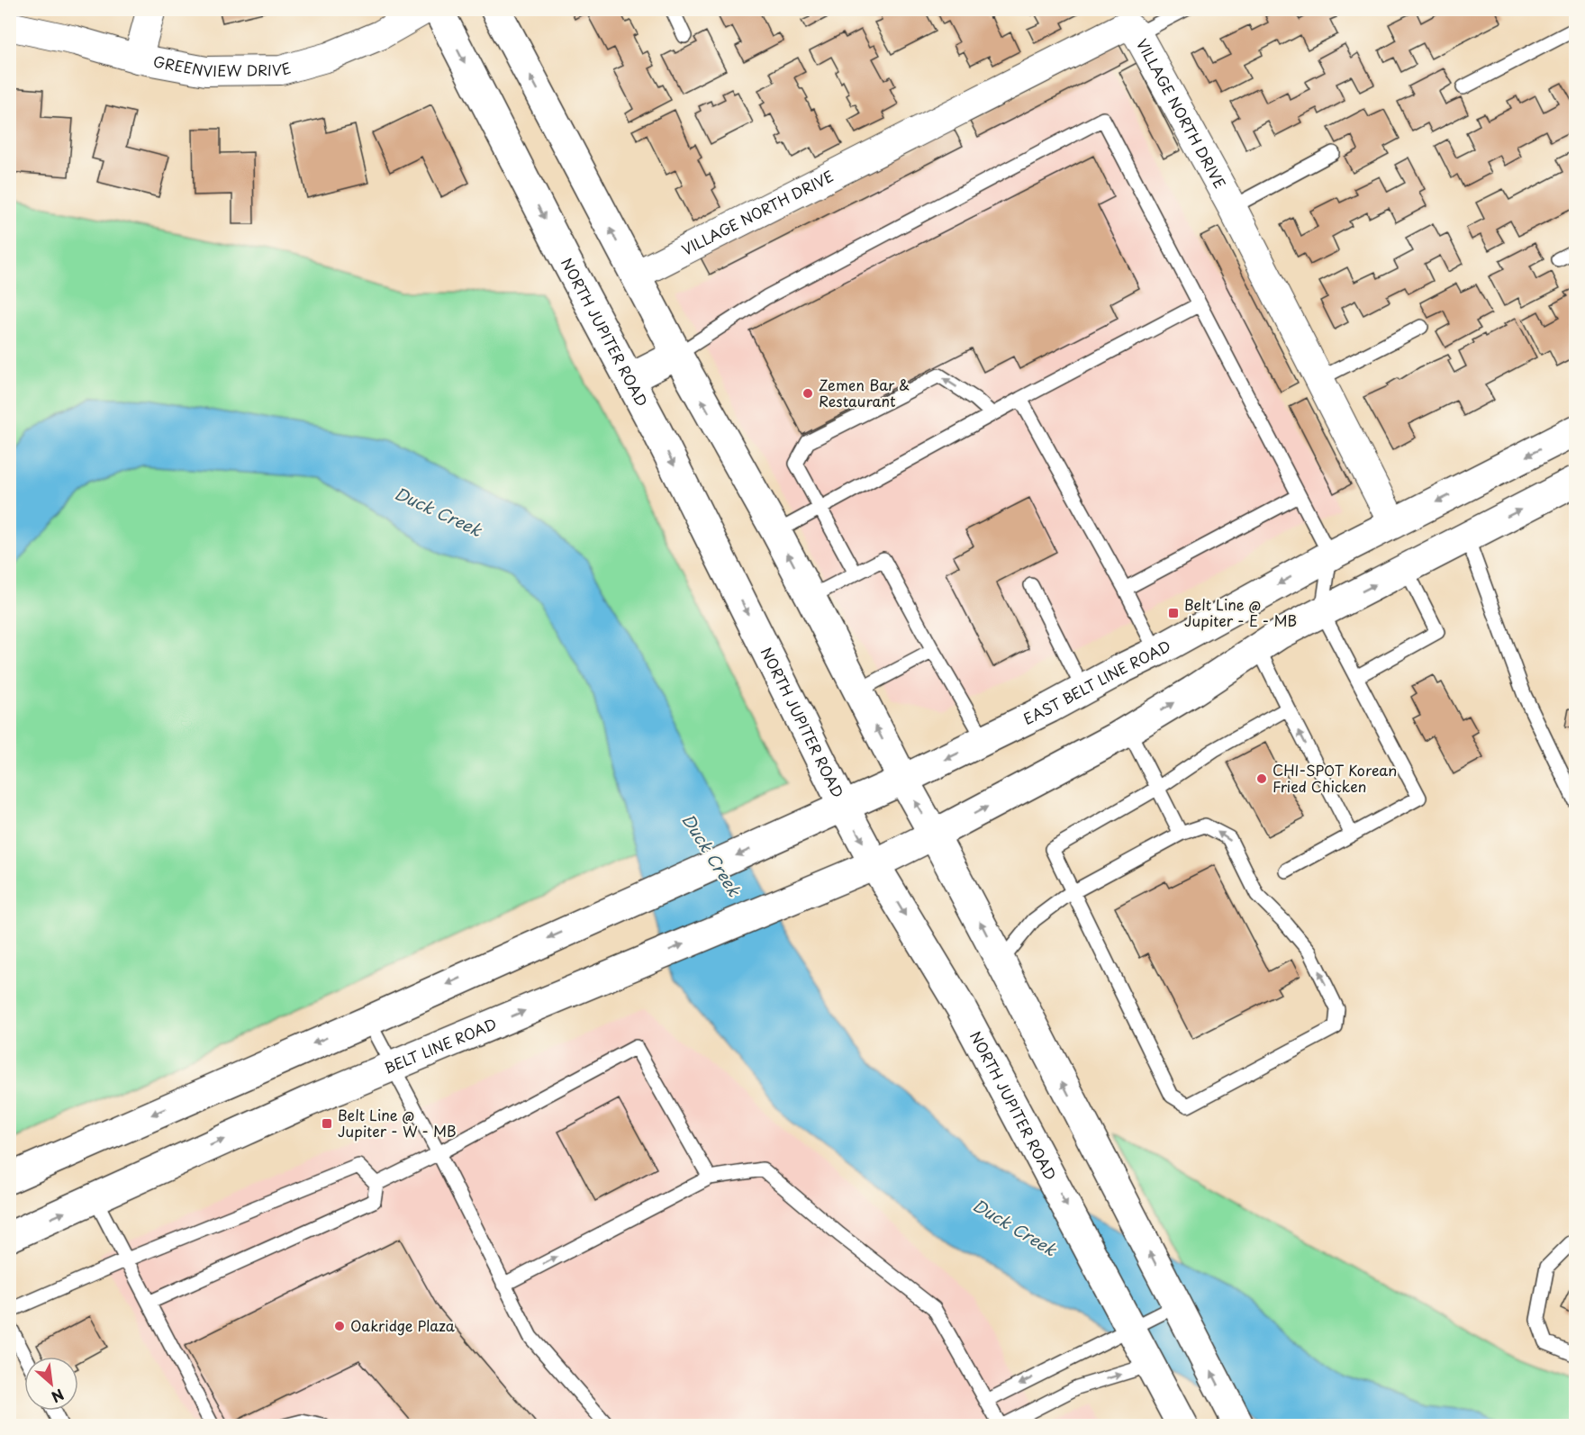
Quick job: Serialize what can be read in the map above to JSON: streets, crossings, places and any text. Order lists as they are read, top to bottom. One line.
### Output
{"streets":{"main road":["NORTH JUPITER ROAD","EAST BELT LINE ROAD","BELT LINE ROAD"],"street":["GREENVIEW DRIVE","VILLAGE NORTH DRIVE"]},"crossings":[["VILLAGE NORTH DRIVE","EAST BELT LINE ROAD"],["NORTH JUPITER ROAD","EAST BELT LINE ROAD"],["NORTH JUPITER ROAD","BELT LINE ROAD"]],"water":["Duck Creek"],"places":{"other":["Zemen Bar & Restaurant","CHI-SPOT Korean Fried Chicken","Oakridge Plaza"],"transit":["Belt Line @ Jupiter - E - MB","Belt Line @ Jupiter - W - MB"]},"north":"bottom right"}
